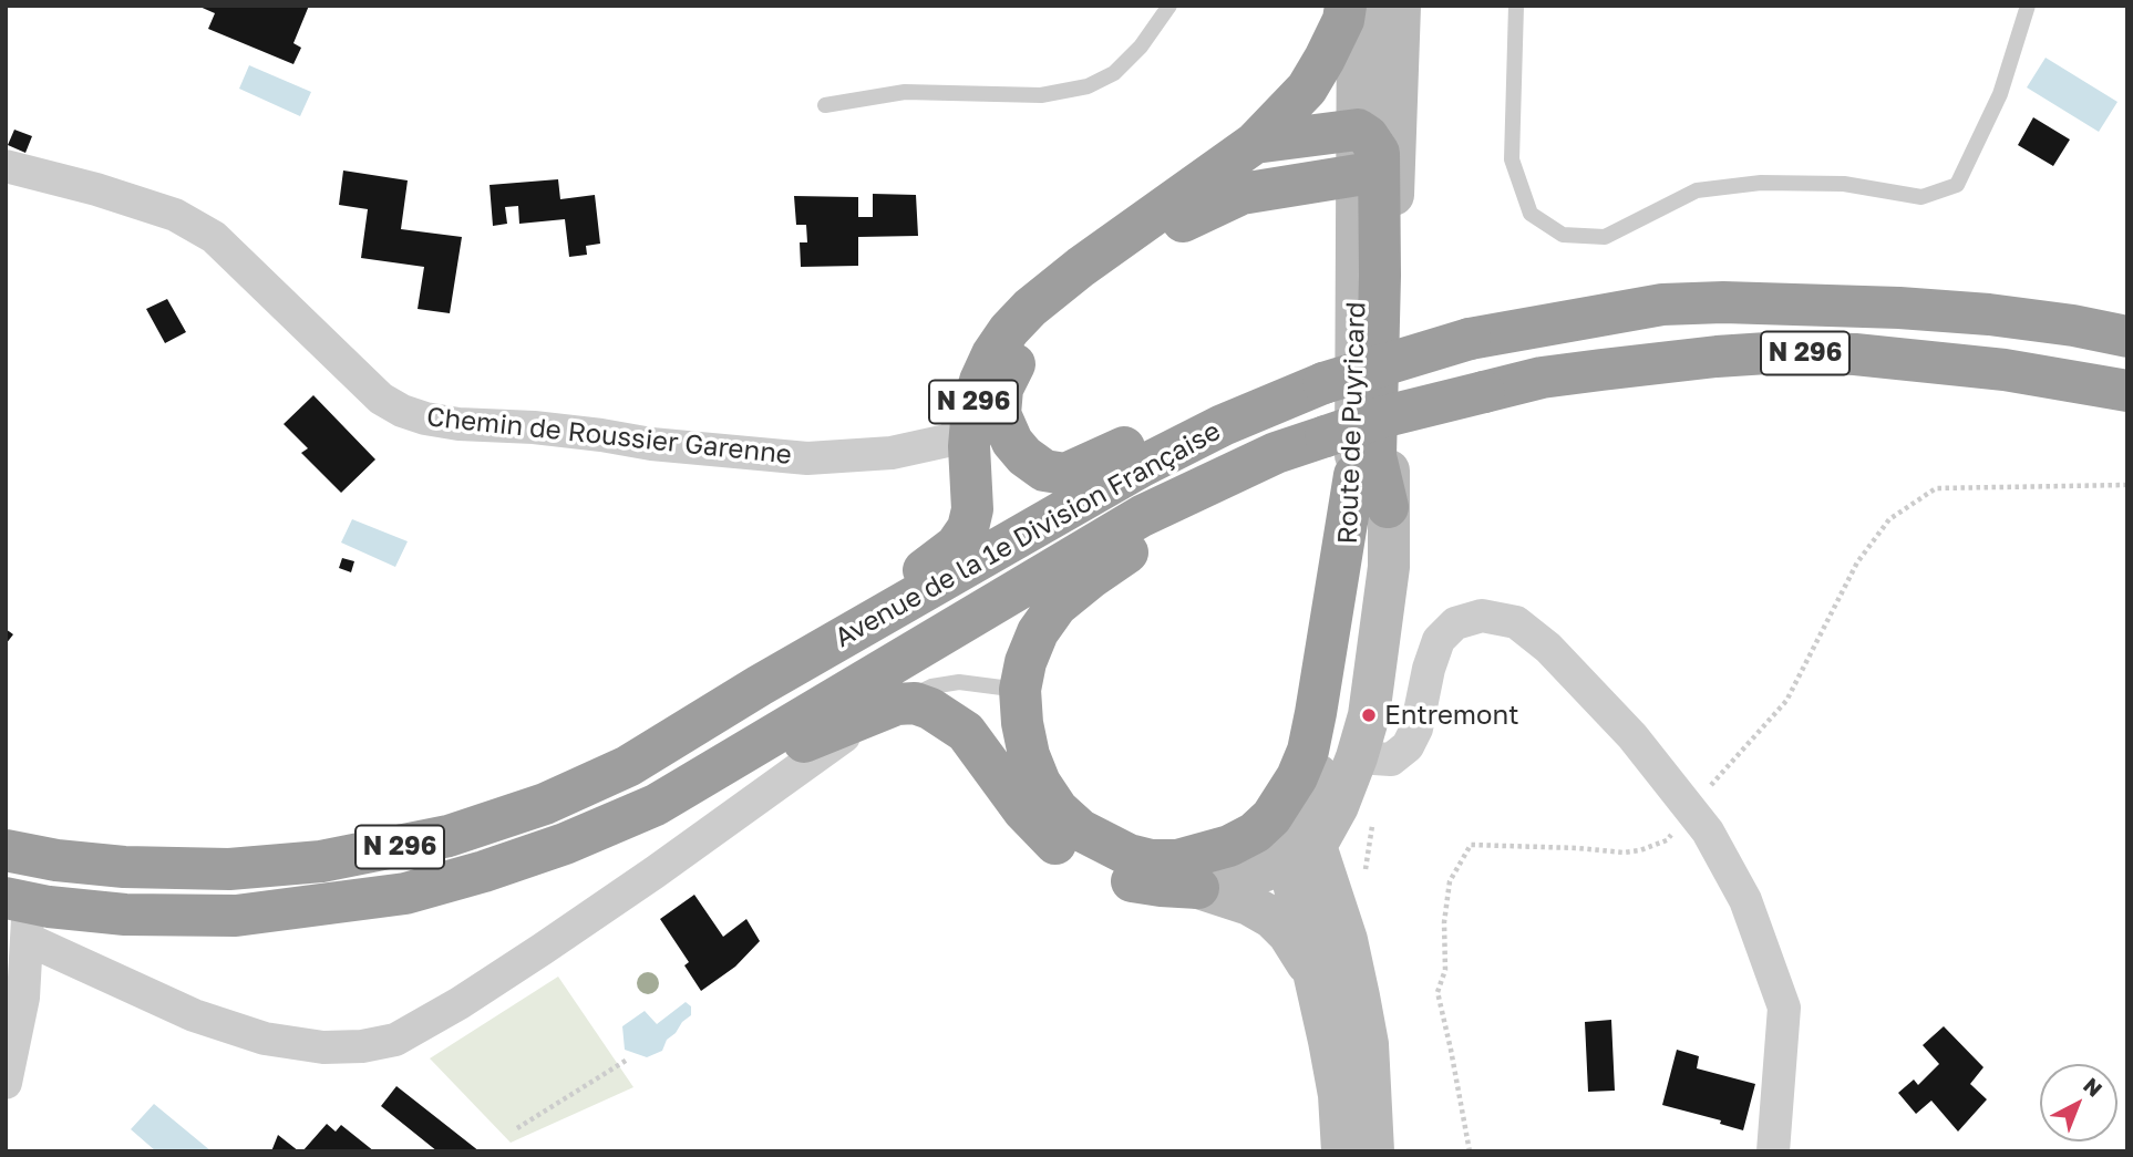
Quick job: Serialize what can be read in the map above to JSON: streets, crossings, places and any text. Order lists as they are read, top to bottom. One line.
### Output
{"streets":{"highway":["N 296","Avenue de la 1e Division Française"],"main road":["Route de Puyricard"],"street":["Chemin de Roussier Garenne"]},"crossings":[["N 296","Route de Puyricard"],["N 296","Chemin de Roussier Garenne"],["N 296","Avenue de la 1e Division Française"]],"places":["Entremont"],"north":"top right"}
